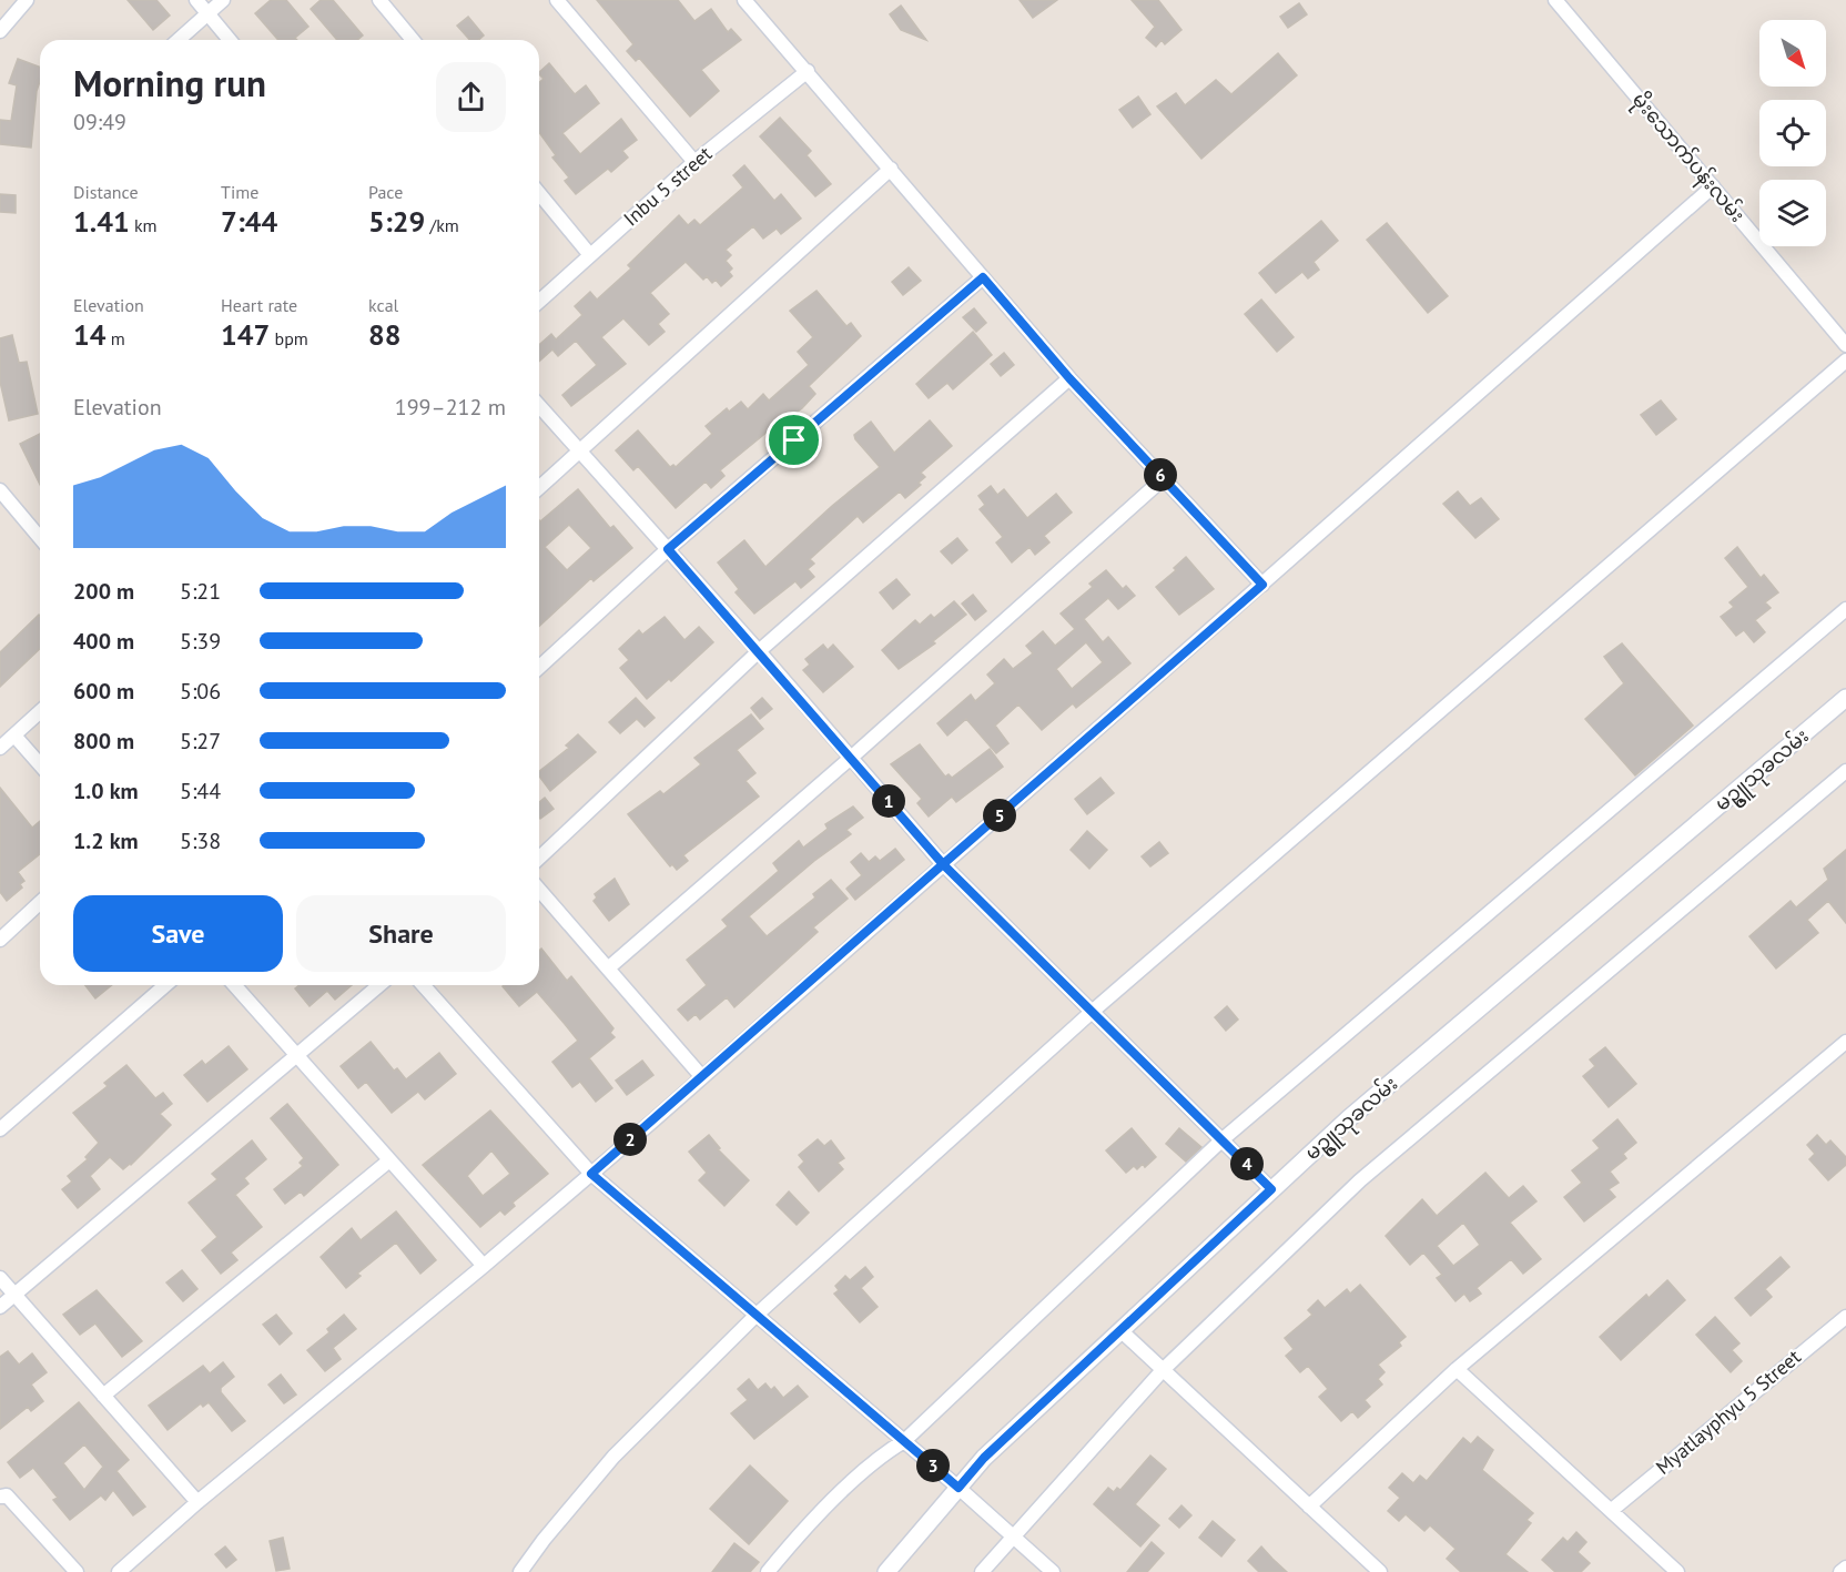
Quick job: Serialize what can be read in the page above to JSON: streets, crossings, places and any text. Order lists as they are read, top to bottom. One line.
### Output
{"streets":{"street":["မိုးသောက်ပန်းလမ်း","Inbu 5 street","မဥ္ဇူသုခလမ်း","Myatlayphyu 5 Street"]},"north":"bottom right","page":{"heading":["Morning run","09:49"],"stats":[["Distance","1.41 km"],["Time","7:44"],["Pace","5:29 /km"],["Elevation","14 m"],["Heart rate","147 bpm"],["kcal","88"]],"chart":["Elevation","199–212 m"],"pins":["6","1","5","2","4","3"],"list":[{"name":"200 m","note":"5:21"},{"name":"400 m","note":"5:39"},{"name":"600 m","note":"5:06"},{"name":"800 m","note":"5:27"},{"name":"1.0 km","note":"5:44"},{"name":"1.2 km","note":"5:38"}],"buttons":["Save","Share"]}}
